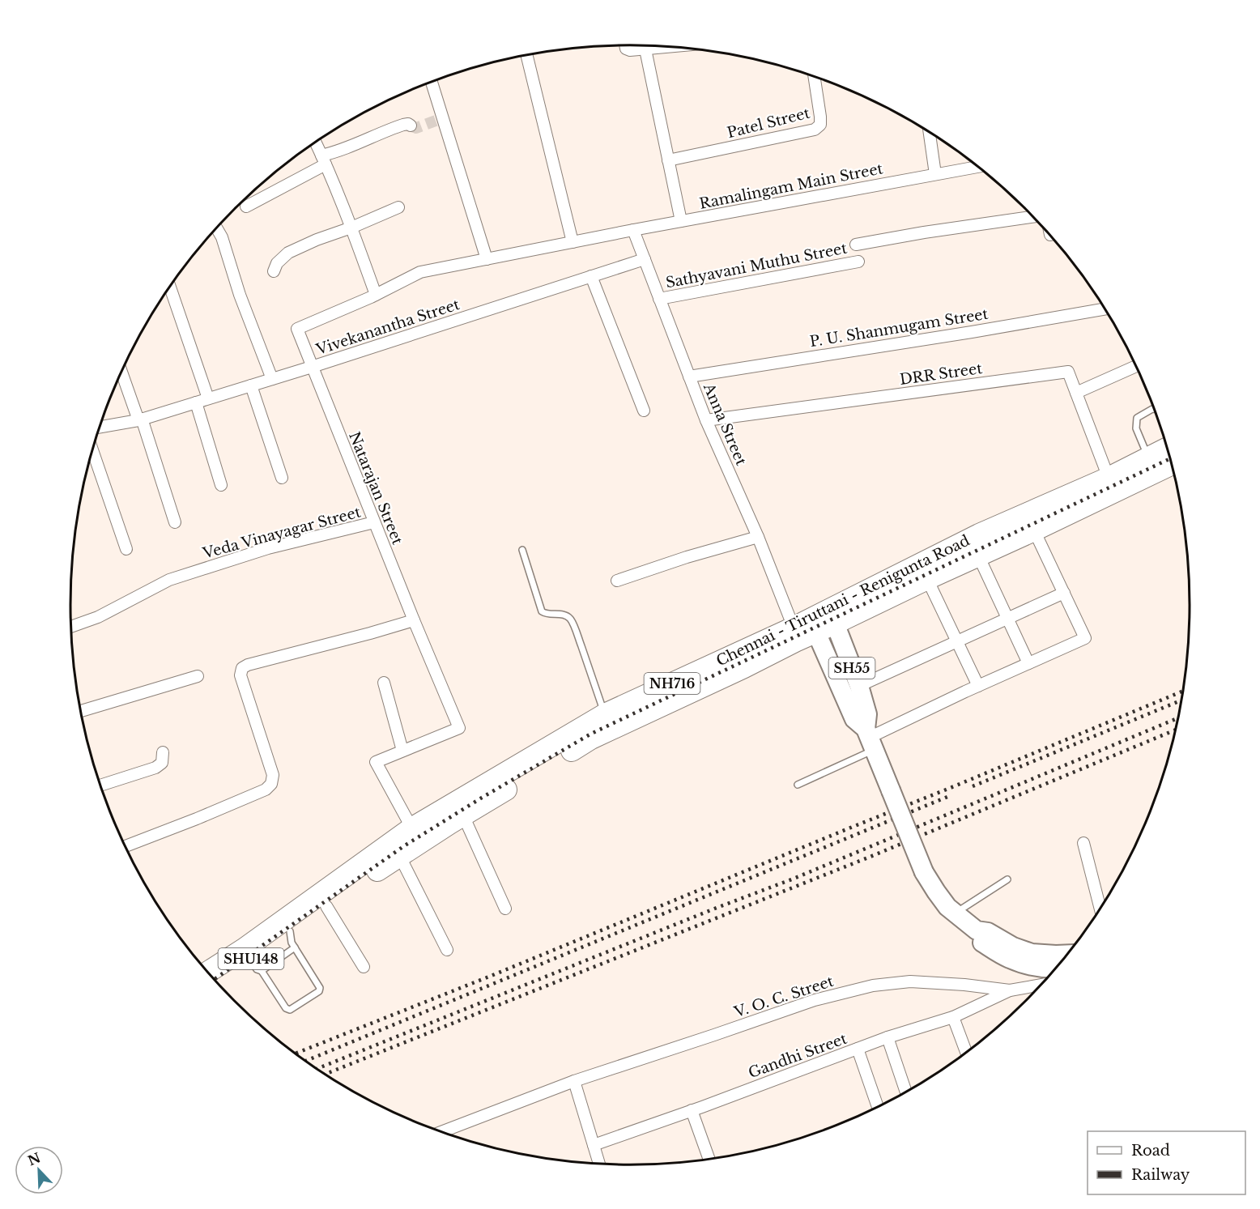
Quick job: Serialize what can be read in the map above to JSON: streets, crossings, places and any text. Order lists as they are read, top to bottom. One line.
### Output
{"streets":{"highway":["Chennai - Tiruttani - Renigunta Road","NH716","SHU148"],"main road":["SH55"],"street":["Patel Street","Ramalingam Main Street","Sathyavani Muthu Street","Vivekanantha Street","P. U. Shanmugam Street","DRR Street","Anna Street","Natarajan Street","Veda Vinayagar Street","V. O. C. Street","Gandhi Street"]},"crossings":[["Ramalingam Main Street","Anna Street"],["Sathyavani Muthu Street","Anna Street"],["Vivekanantha Street","Anna Street"],["Vivekanantha Street","Natarajan Street"],["P. U. Shanmugam Street","Anna Street"],["DRR Street","Anna Street"],["DRR Street","Chennai - Tiruttani - Renigunta Road"],["Anna Street","Chennai - Tiruttani - Renigunta Road"],["Anna Street","SH55"],["Natarajan Street","Veda Vinayagar Street"],["Chennai - Tiruttani - Renigunta Road","SH55"],["V. O. C. Street","Gandhi Street"]],"legend":["Road","Railway"],"north":"top left"}
